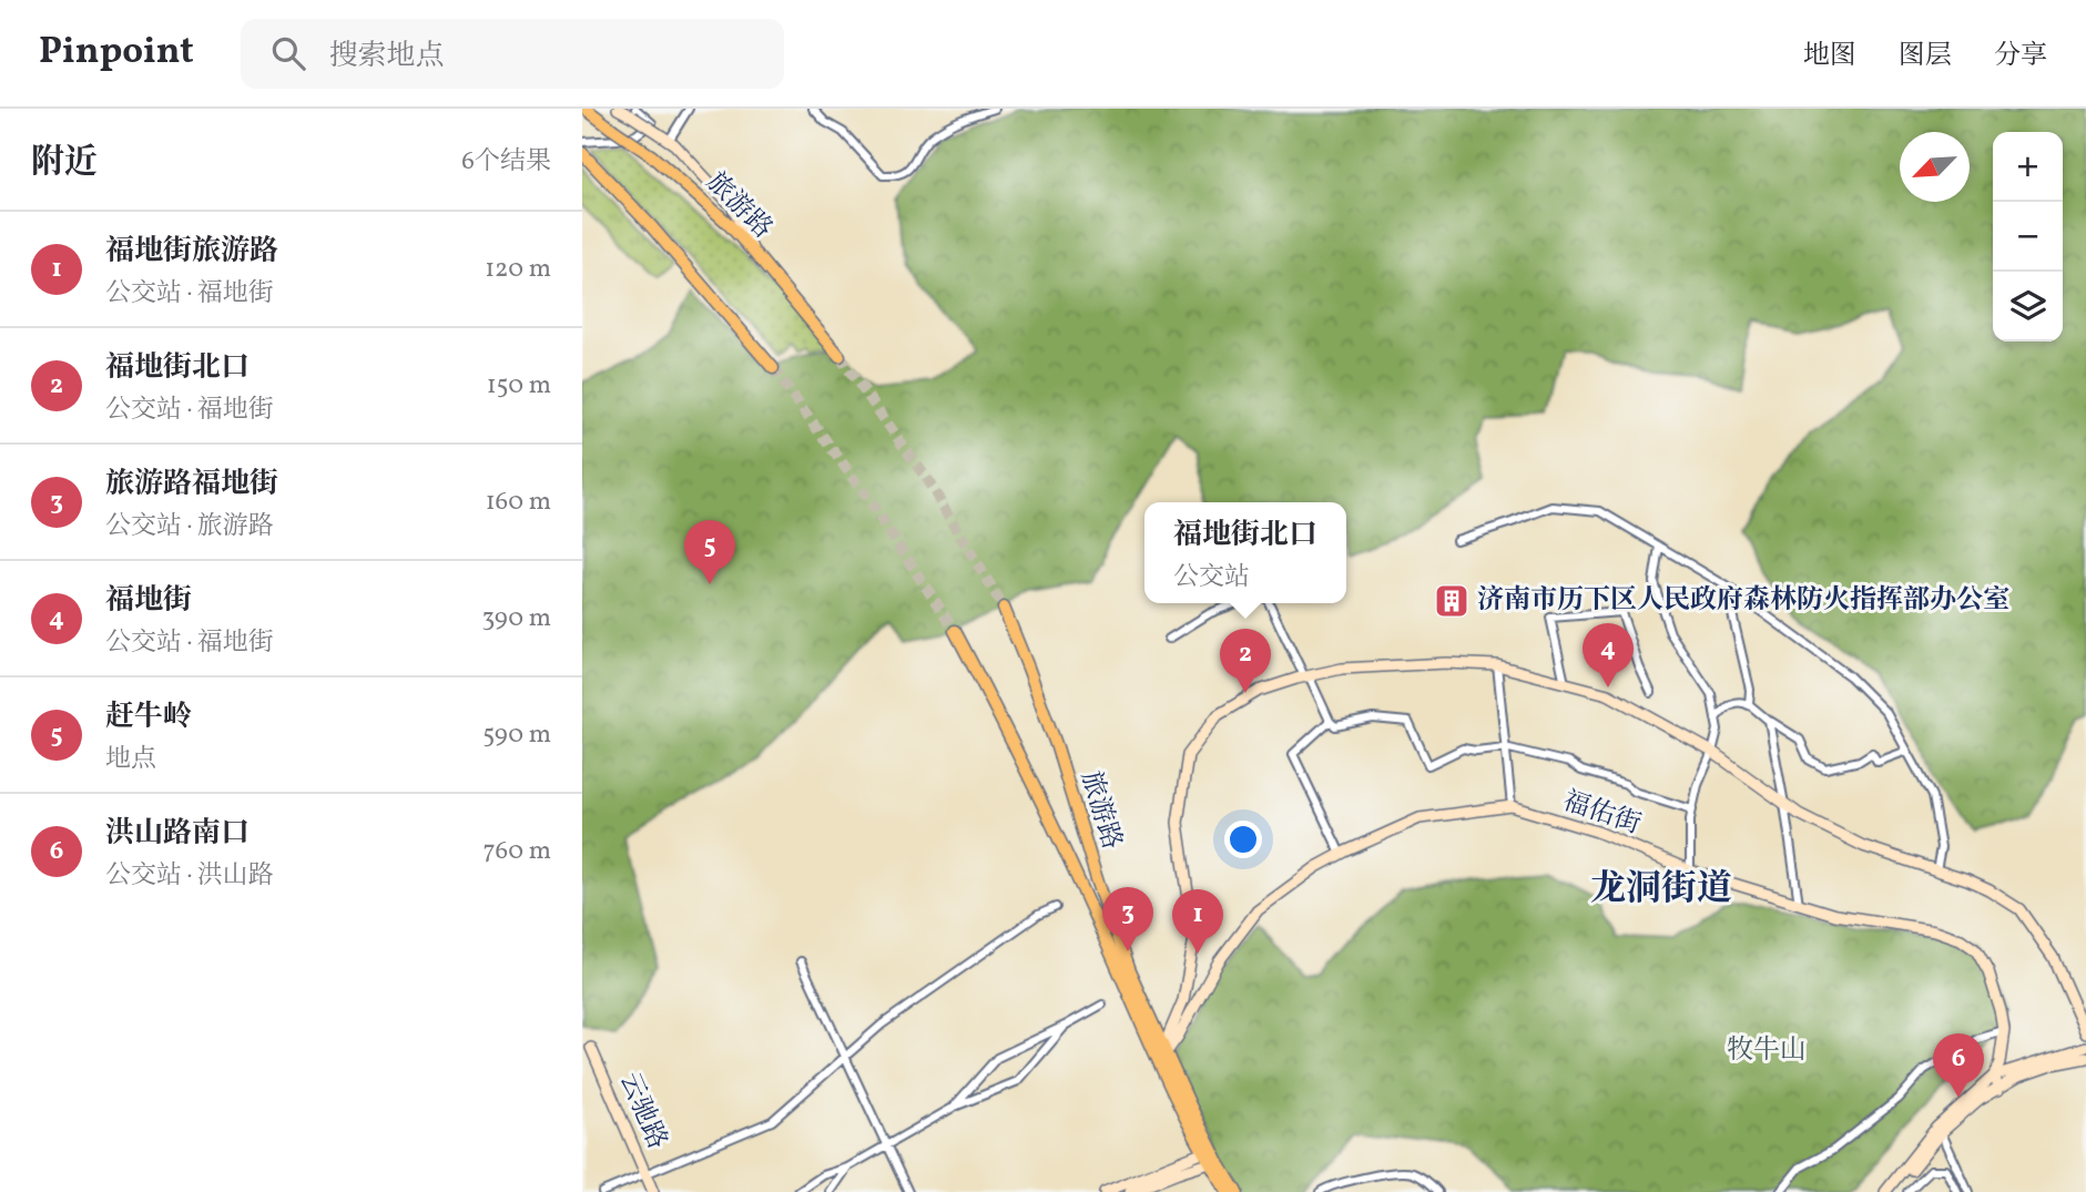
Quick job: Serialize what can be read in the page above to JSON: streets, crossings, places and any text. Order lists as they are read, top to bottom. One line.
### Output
{"streets":{"main road":["旅游路"],"street":["福佑街","云驰路"]},"crossings":[["旅游路","福佑街"]],"districts":["龙洞街道"],"parks":["牧牛山"],"places":{"building":["济南市历下区人民政府森林防火指挥部办公室"]},"north":"bottom left","page":{"header":"Pinpoint","search":"搜索地点","nav":["地图","图层","分享"],"heading":["附近","6个结果"],"map_buttons":["+","−"],"list":[{"mark":"1","name":"福地街旅游路","note":"公交站 · 福地街","value":"120 m"},{"mark":"2","name":"福地街北口","note":"公交站 · 福地街","value":"150 m"},{"mark":"3","name":"旅游路福地街","note":"公交站 · 旅游路","value":"160 m"},{"mark":"4","name":"福地街","note":"公交站 · 福地街","value":"390 m"},{"mark":"5","name":"赶牛岭","note":"地点","value":"590 m"},{"mark":"6","name":"洪山路南口","note":"公交站 · 洪山路","value":"760 m"}],"popup":["福地街北口","公交站"],"pins":["5","4","2","3","1","6"]}}
